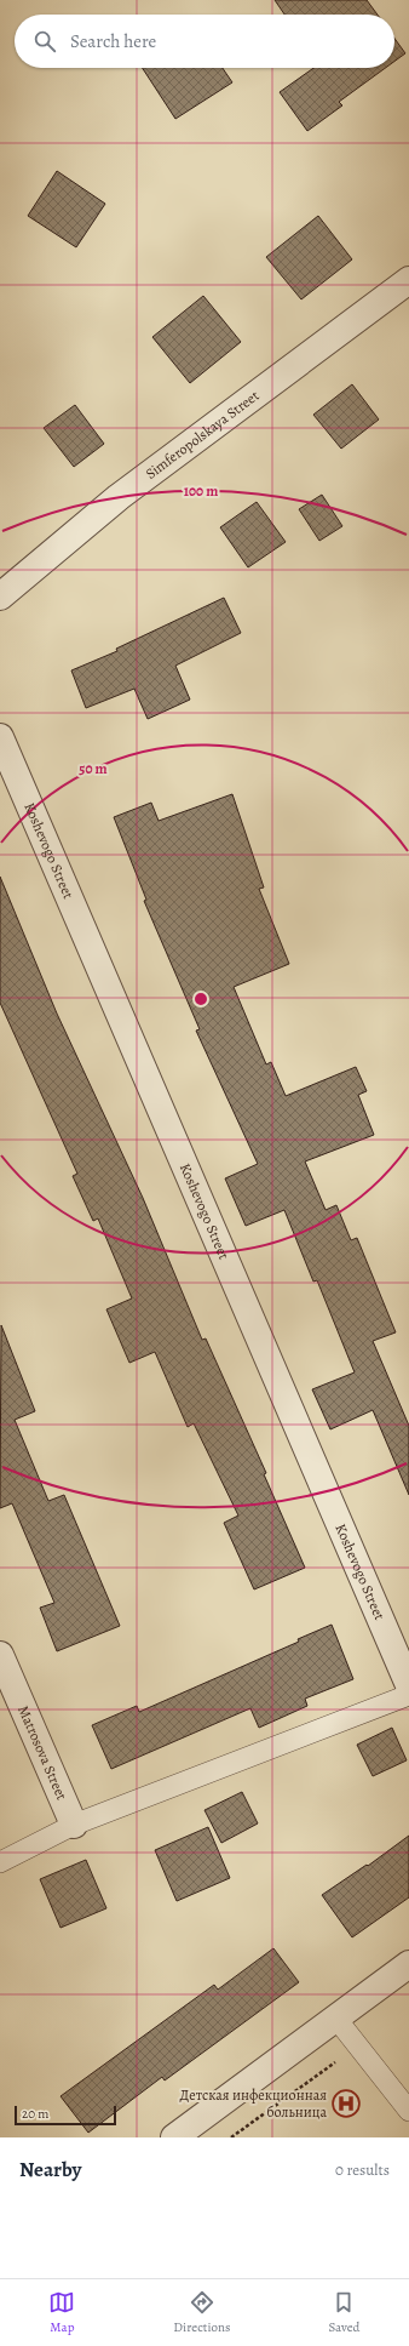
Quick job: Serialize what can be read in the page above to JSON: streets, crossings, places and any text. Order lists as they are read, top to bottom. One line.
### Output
{"streets":{"street":["Simferopolskaya Street","Koshevogo Street","Matrosova Street"]},"places":{"hospital":["Детская инфекционная больница"]},"scale_bar":"20 m","page":{"search":"Search here","scale":"20 m","heading":["Nearby","0 results"],"nav":["Map","Directions","Saved"]},"rings":["100 m","50 m"]}
